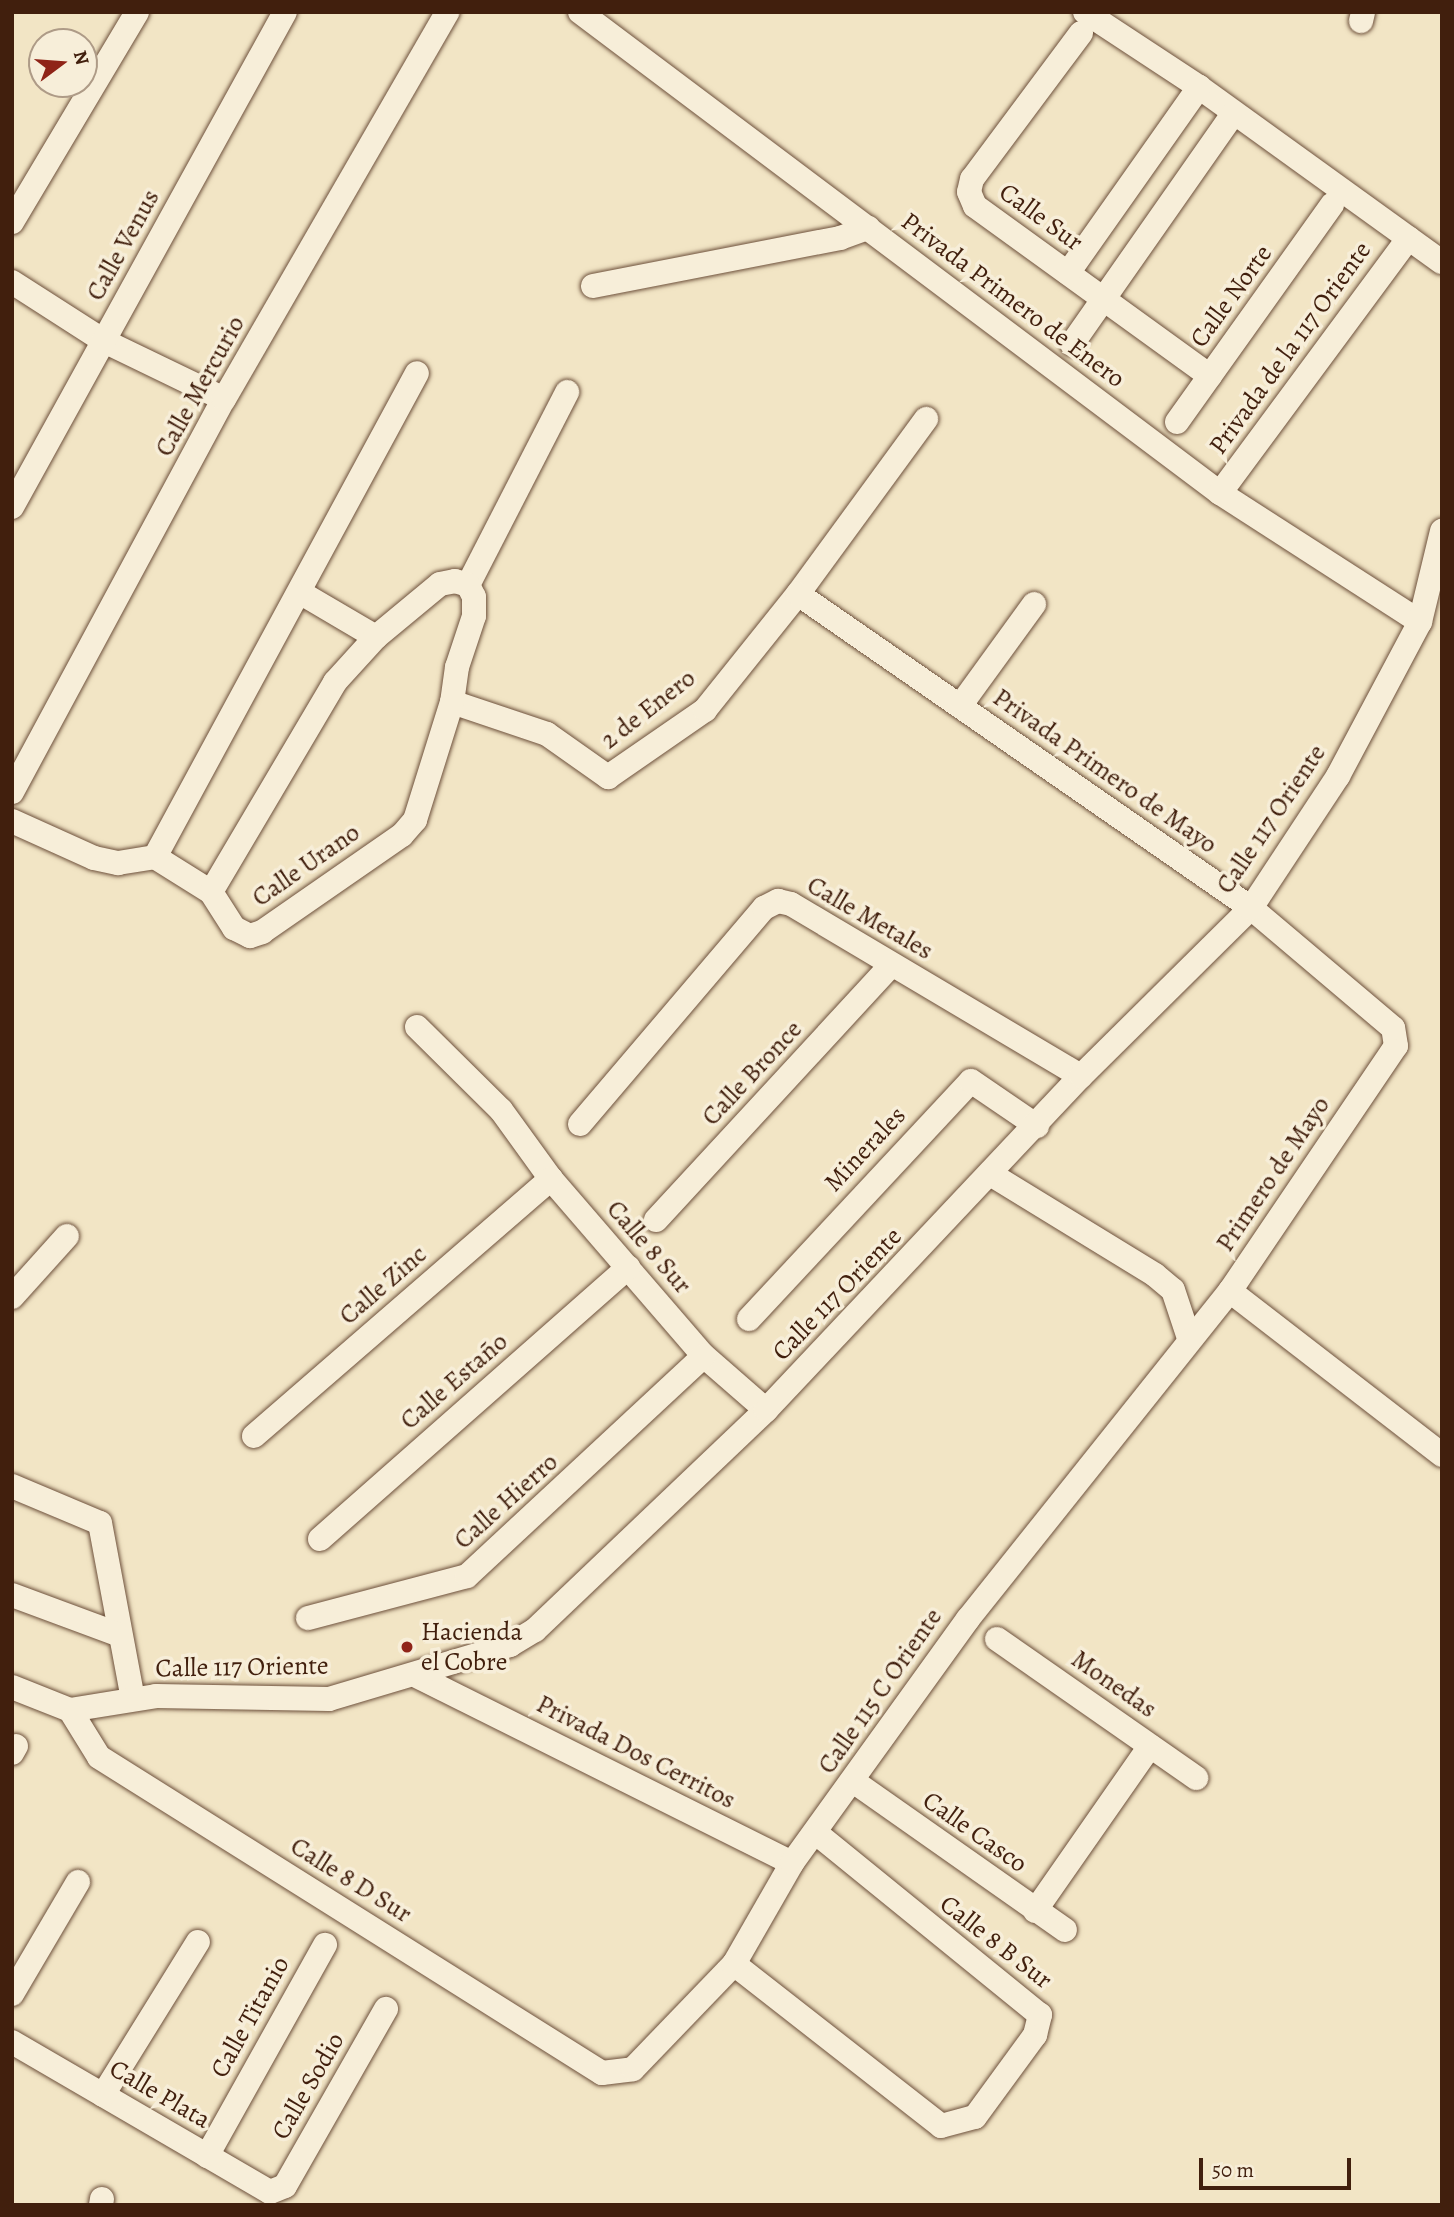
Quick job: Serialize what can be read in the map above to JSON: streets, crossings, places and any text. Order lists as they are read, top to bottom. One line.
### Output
{"streets":{"street":["Calle Sur","Calle Venus","Calle Norte","Privada Primero de Enero","Privada de la 117 Oriente","Calle Mercurio","2 de Enero","Privada Primero de Mayo","Calle 117 Oriente","Calle Urano","Calle Metales","Calle Bronce","Minerales","Primero de Mayo","Calle 8 Sur","Calle Zinc","Calle Estaño","Calle Hierro","Monedas","Calle 115 C Oriente","Privada Dos Cerritos","Calle Casco","Calle 8 D Sur","Calle 8 B Sur","Calle Titanio","Calle Sodio","Calle Plata"]},"crossings":[["Calle Sur","Calle Norte"],["Privada Primero de Enero","Privada de la 117 Oriente"],["Privada Primero de Enero","Calle 117 Oriente"],["2 de Enero","Privada Primero de Mayo"],["2 de Enero","Calle Urano"],["Privada Primero de Mayo","Calle 117 Oriente"],["Privada Primero de Mayo","Primero de Mayo"],["Calle 117 Oriente","Calle Metales"],["Calle 117 Oriente","Minerales"],["Calle 117 Oriente","Calle 8 Sur"],["Calle 117 Oriente","Privada Dos Cerritos"],["Calle 117 Oriente","Calle 8 D Sur"],["Calle Metales","Calle Bronce"],["Primero de Mayo","Calle 115 C Oriente"],["Calle 8 Sur","Calle Zinc"],["Calle 8 Sur","Calle Estaño"],["Calle 8 Sur","Calle Hierro"],["Calle 115 C Oriente","Privada Dos Cerritos"],["Calle 115 C Oriente","Calle Casco"],["Calle 115 C Oriente","Calle 8 D Sur"],["Calle 115 C Oriente","Calle 8 B Sur"],["Calle Titanio","Calle Plata"],["Calle Sodio","Calle Plata"]],"places":["Hacienda el Cobre"],"scale_bar":"50 m","north":"right"}
